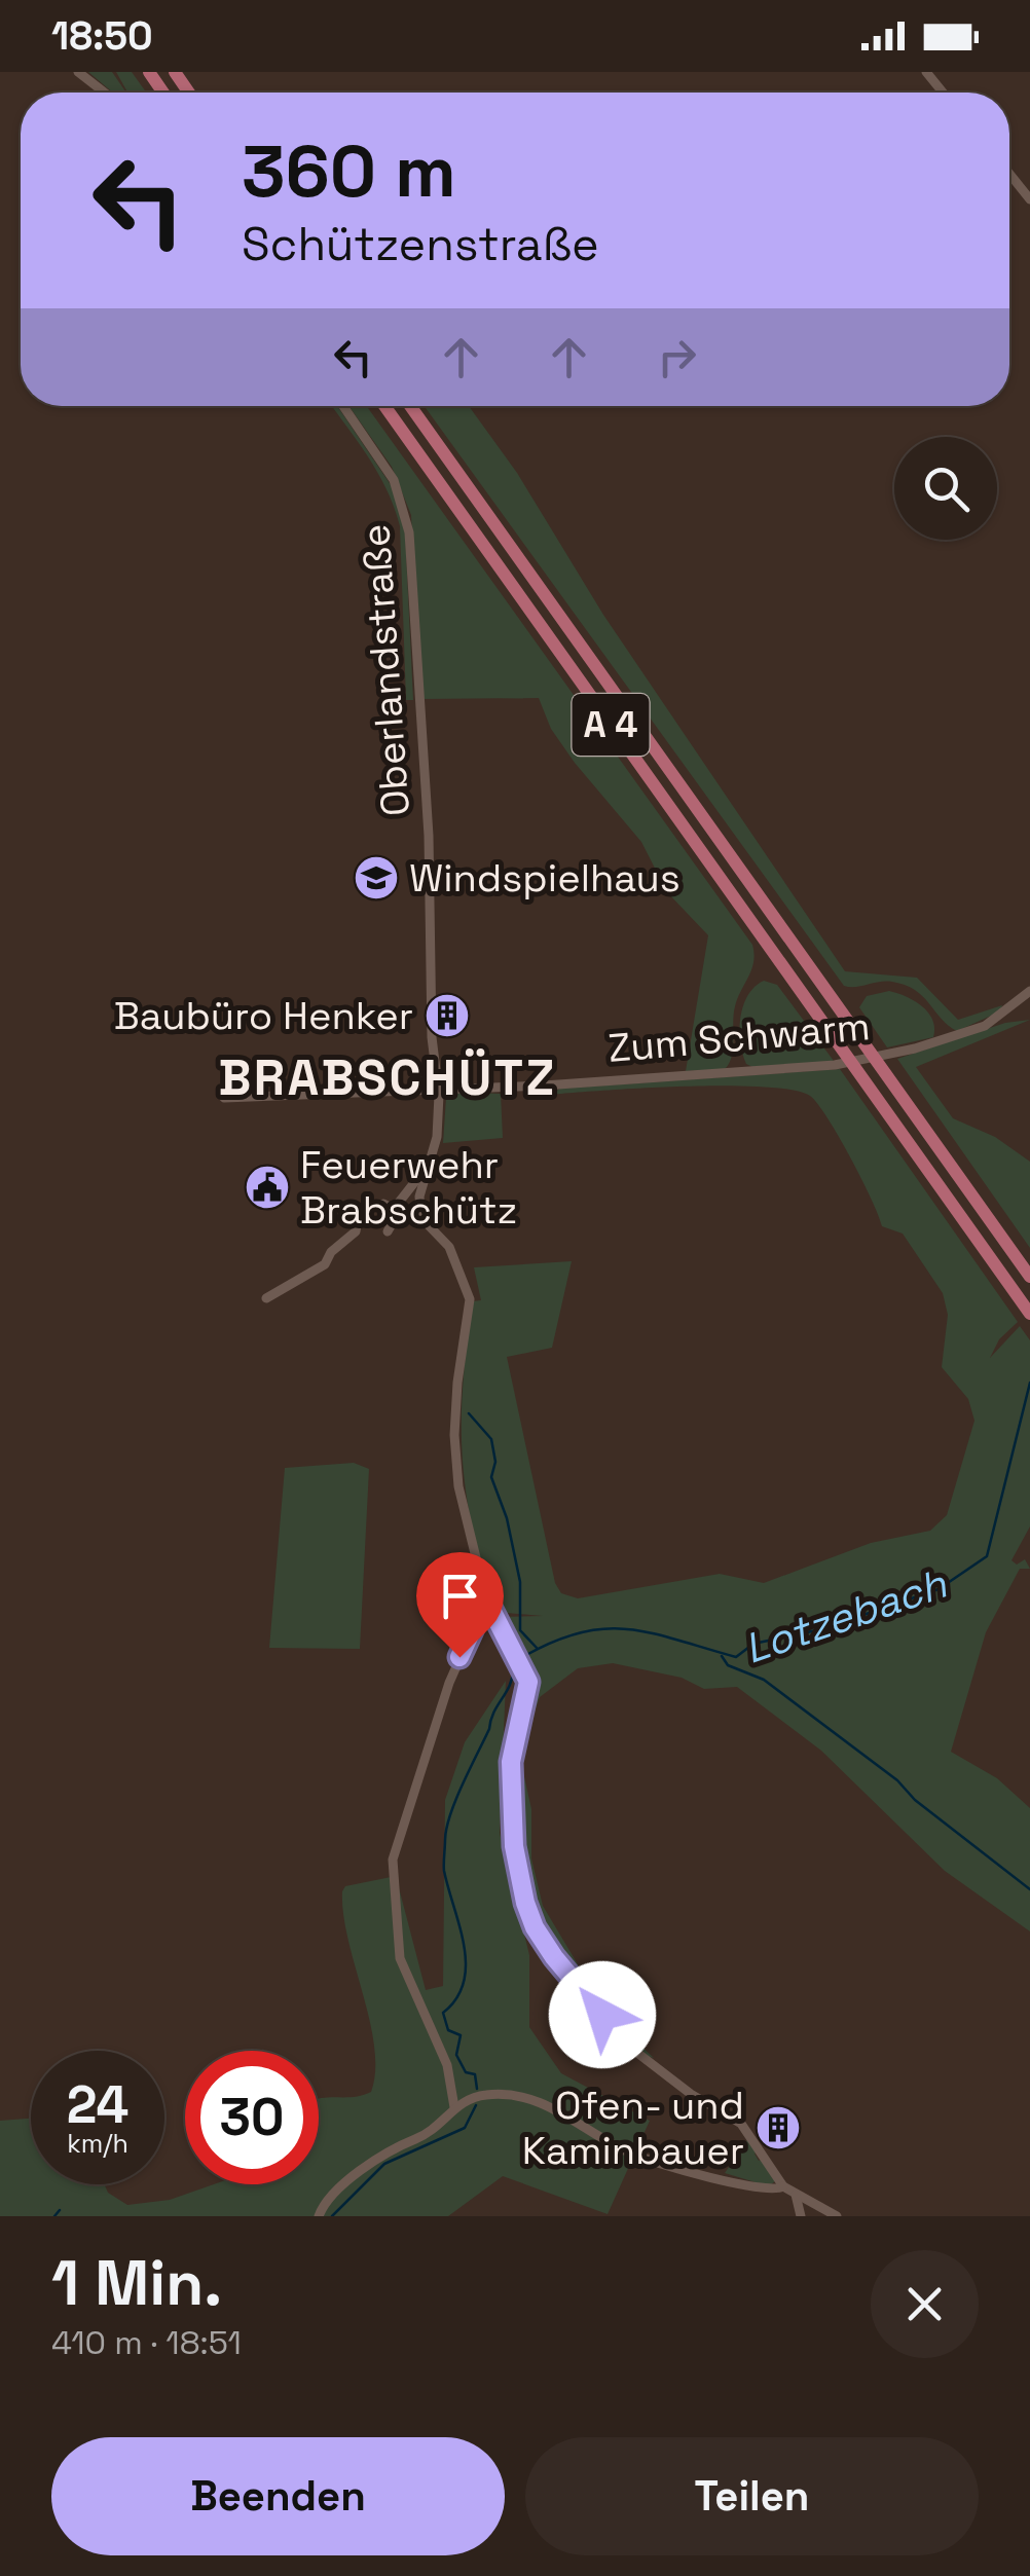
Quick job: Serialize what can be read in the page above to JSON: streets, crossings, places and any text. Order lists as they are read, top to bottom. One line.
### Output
{"streets":{"highway":["A 4"],"street":["Oberlandstraße","Zum Schwarm"]},"crossings":[["Oberlandstraße","Zum Schwarm"]],"districts":["BRABSCHÜTZ"],"water":["Lotzebach"],"places":{"school or university":["Windspielhaus"],"building":["Baubüro Henker","Ofen- und Kaminbauer"],"public building":["Feuerwehr Brabschütz"]},"page":{"status":"18:50","turn":["360 m","Schützenstraße"],"speed":"24 km/h","limit":"30","heading":["1 Min.","410 m · 18:51"],"buttons":["Beenden","Teilen"]}}
